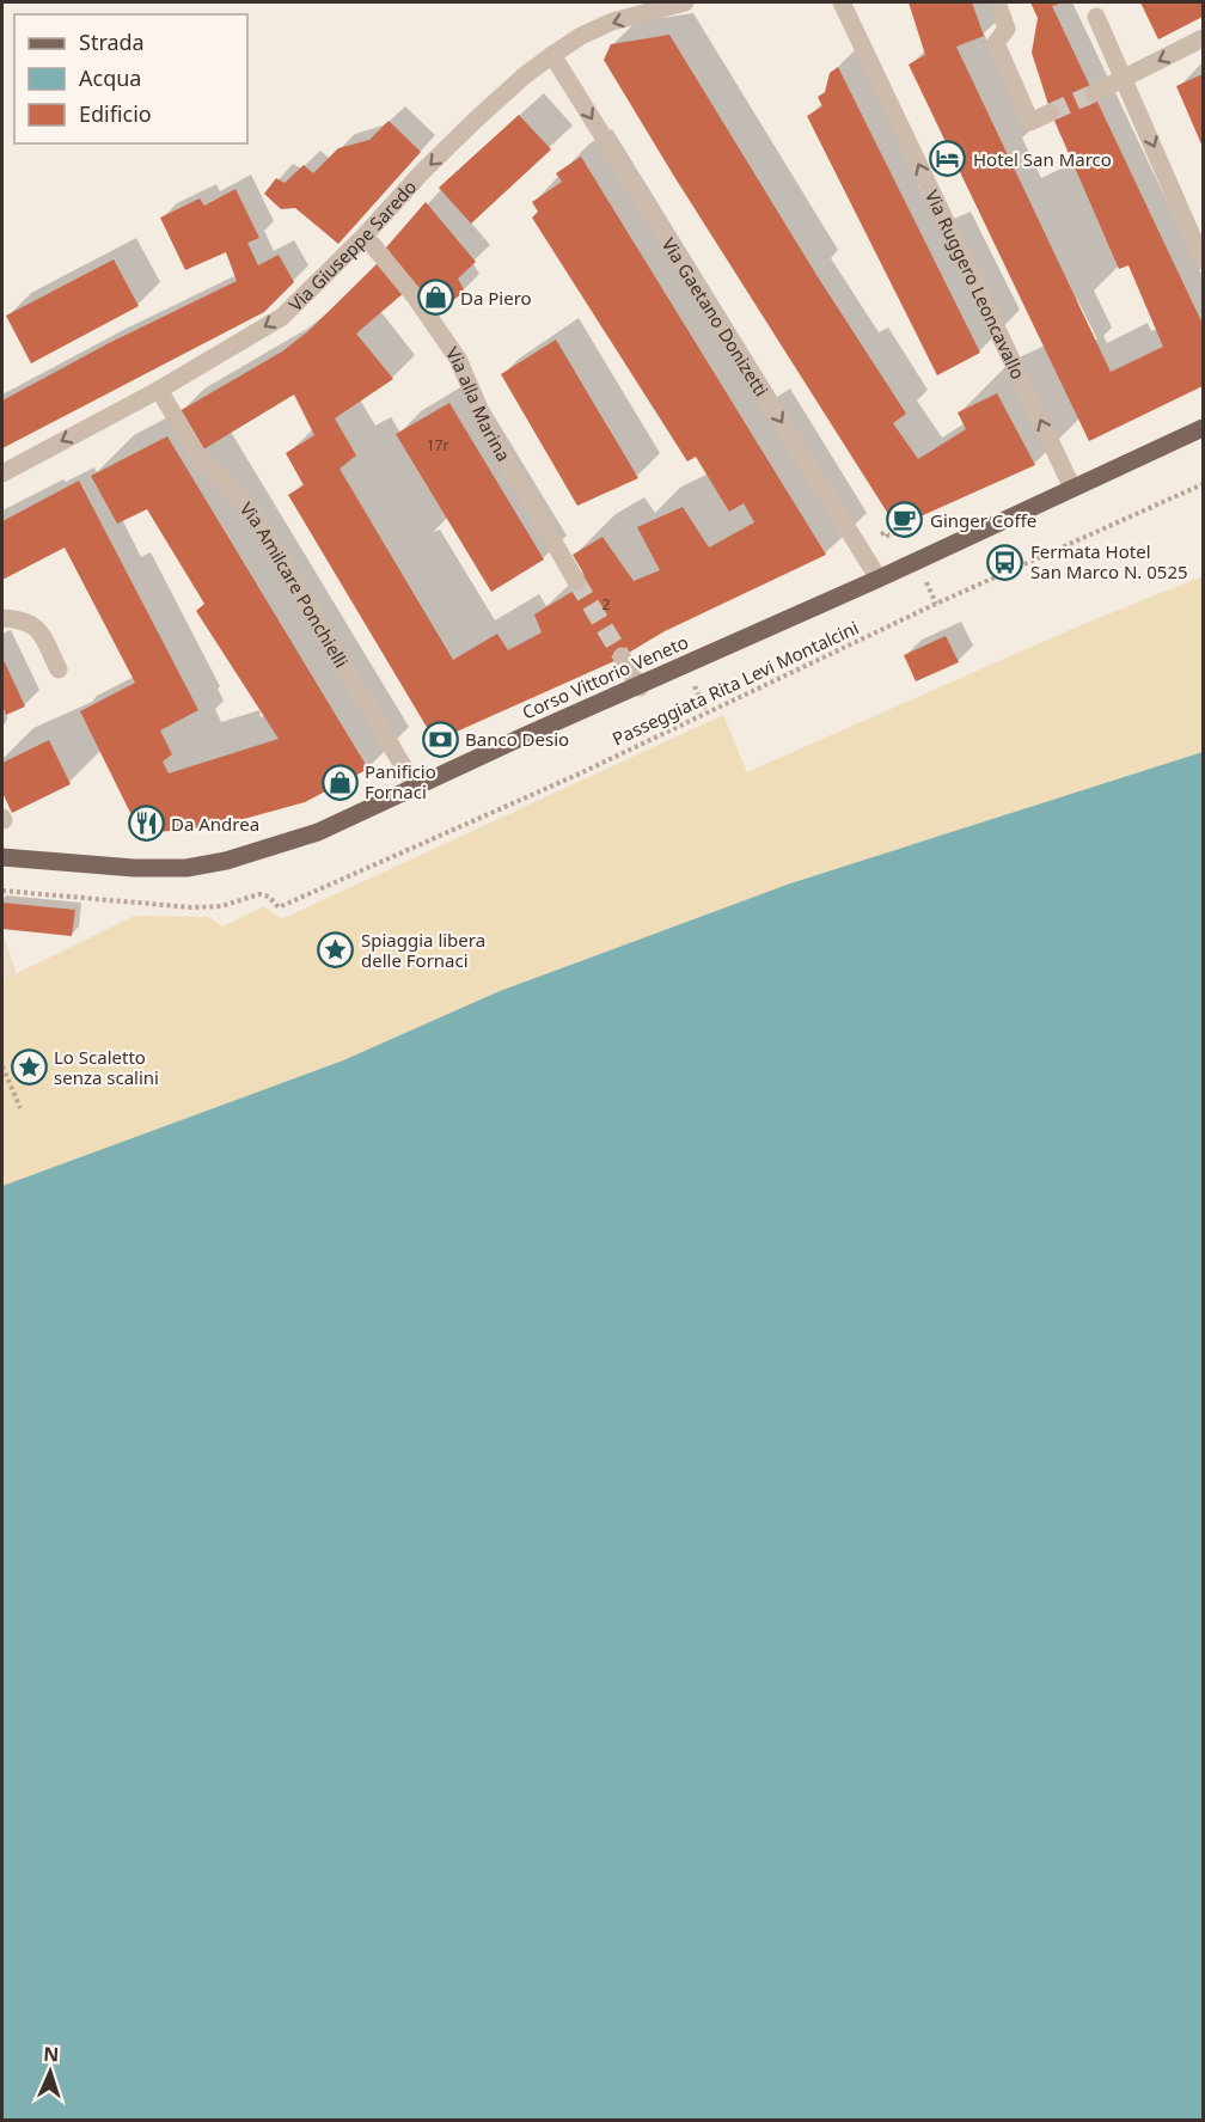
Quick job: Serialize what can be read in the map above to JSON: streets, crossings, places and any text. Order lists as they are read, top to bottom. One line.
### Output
{"streets":{"main road":["Corso Vittorio Veneto"],"street":["Via Giuseppe Saredo","Via Ruggero Leoncavallo","Via Gaetano Donizetti","Via alla Marina","Via Amilcare Ponchielli"],"path":["Passeggiata Rita Levi Montalcini"]},"crossings":[["Via Giuseppe Saredo","Via Gaetano Donizetti"],["Via Giuseppe Saredo","Via alla Marina"],["Via Giuseppe Saredo","Via Amilcare Ponchielli"],["Via Ruggero Leoncavallo","Corso Vittorio Veneto"],["Via Gaetano Donizetti","Corso Vittorio Veneto"],["Via Amilcare Ponchielli","Corso Vittorio Veneto"]],"one_way":["Via Giuseppe Saredo","Via Ruggero Leoncavallo","Via Gaetano Donizetti"],"places":{"hotel":["Hotel San Marco"],"shop":["Da Piero","Panificio Fornaci"],"cafe":["Ginger Coffe"],"bus stop":["Fermata Hotel San Marco N. 0525"],"bank":["Banco Desio"],"restaurant":["Da Andrea"],"place":["Spiaggia libera delle Fornaci","Lo Scaletto senza scalini"]},"house_numbers":["17r","2"],"legend":["Strada","Acqua","Edificio"],"north":"top"}
